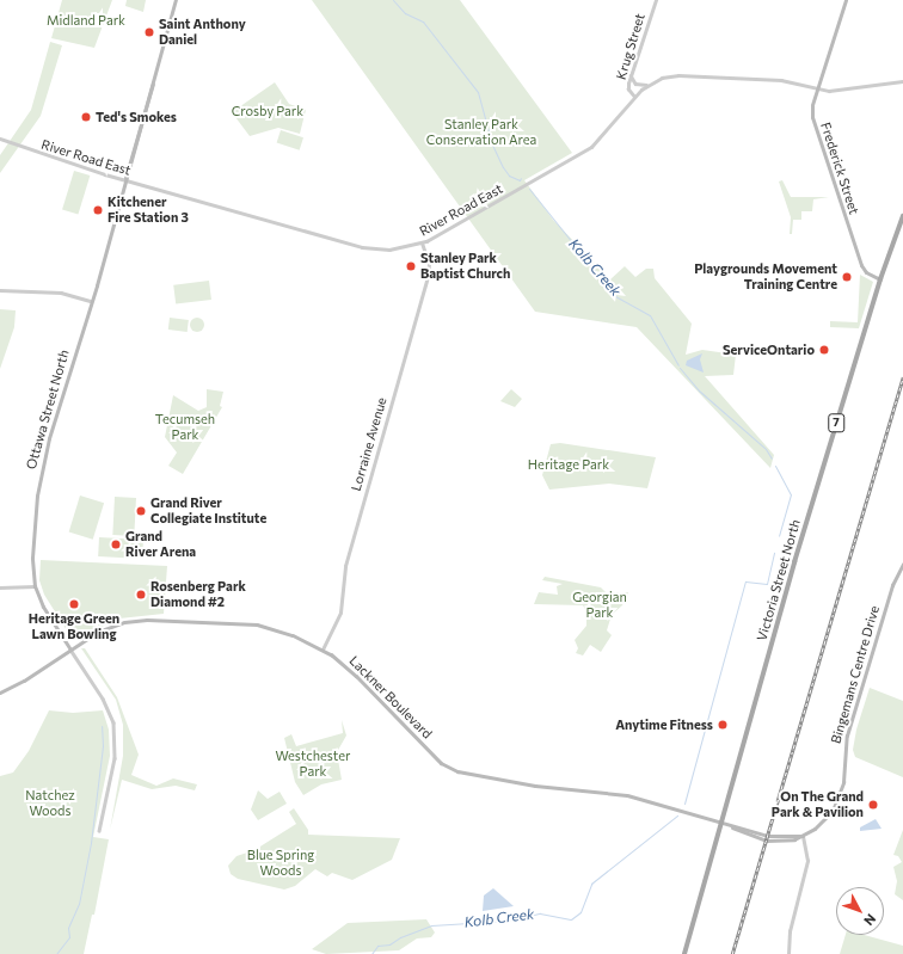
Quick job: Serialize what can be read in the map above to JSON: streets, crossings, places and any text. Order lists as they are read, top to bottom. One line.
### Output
{"streets":{"main road":["Frederick Street","Ottawa Street North","7","Victoria Street North","Bingemans Centre Drive","Lackner Boulevard"],"street":["Krug Street","River Road East","Lorraine Avenue"]},"crossings":[["Krug Street","River Road East"],["River Road East","Frederick Street"],["River Road East","Ottawa Street North"],["River Road East","Lorraine Avenue"],["Frederick Street","Victoria Street North"],["Ottawa Street North","Lackner Boulevard"],["Lorraine Avenue","Lackner Boulevard"],["Victoria Street North","Bingemans Centre Drive"],["Victoria Street North","Lackner Boulevard"],["Bingemans Centre Drive","Lackner Boulevard"]],"water":["Kolb Creek"],"parks":["Midland Park","Crosby Park","Stanley Park Conservation Area","Tecumseh Park","Heritage Park","Georgian Park","Westchester Park","Natchez Woods","Blue Spring Woods"],"places":["Saint Anthony Daniel","Ted's Smokes","Kitchener Fire Station 3","Stanley Park Baptist Church","Playgrounds Movement Training Centre","ServiceOntario","Grand River Collegiate Institute","Grand River Arena","Rosenberg Park Diamond #2","Heritage Green Lawn Bowling","Anytime Fitness","On The Grand Park & Pavilion"],"north":"bottom right"}
